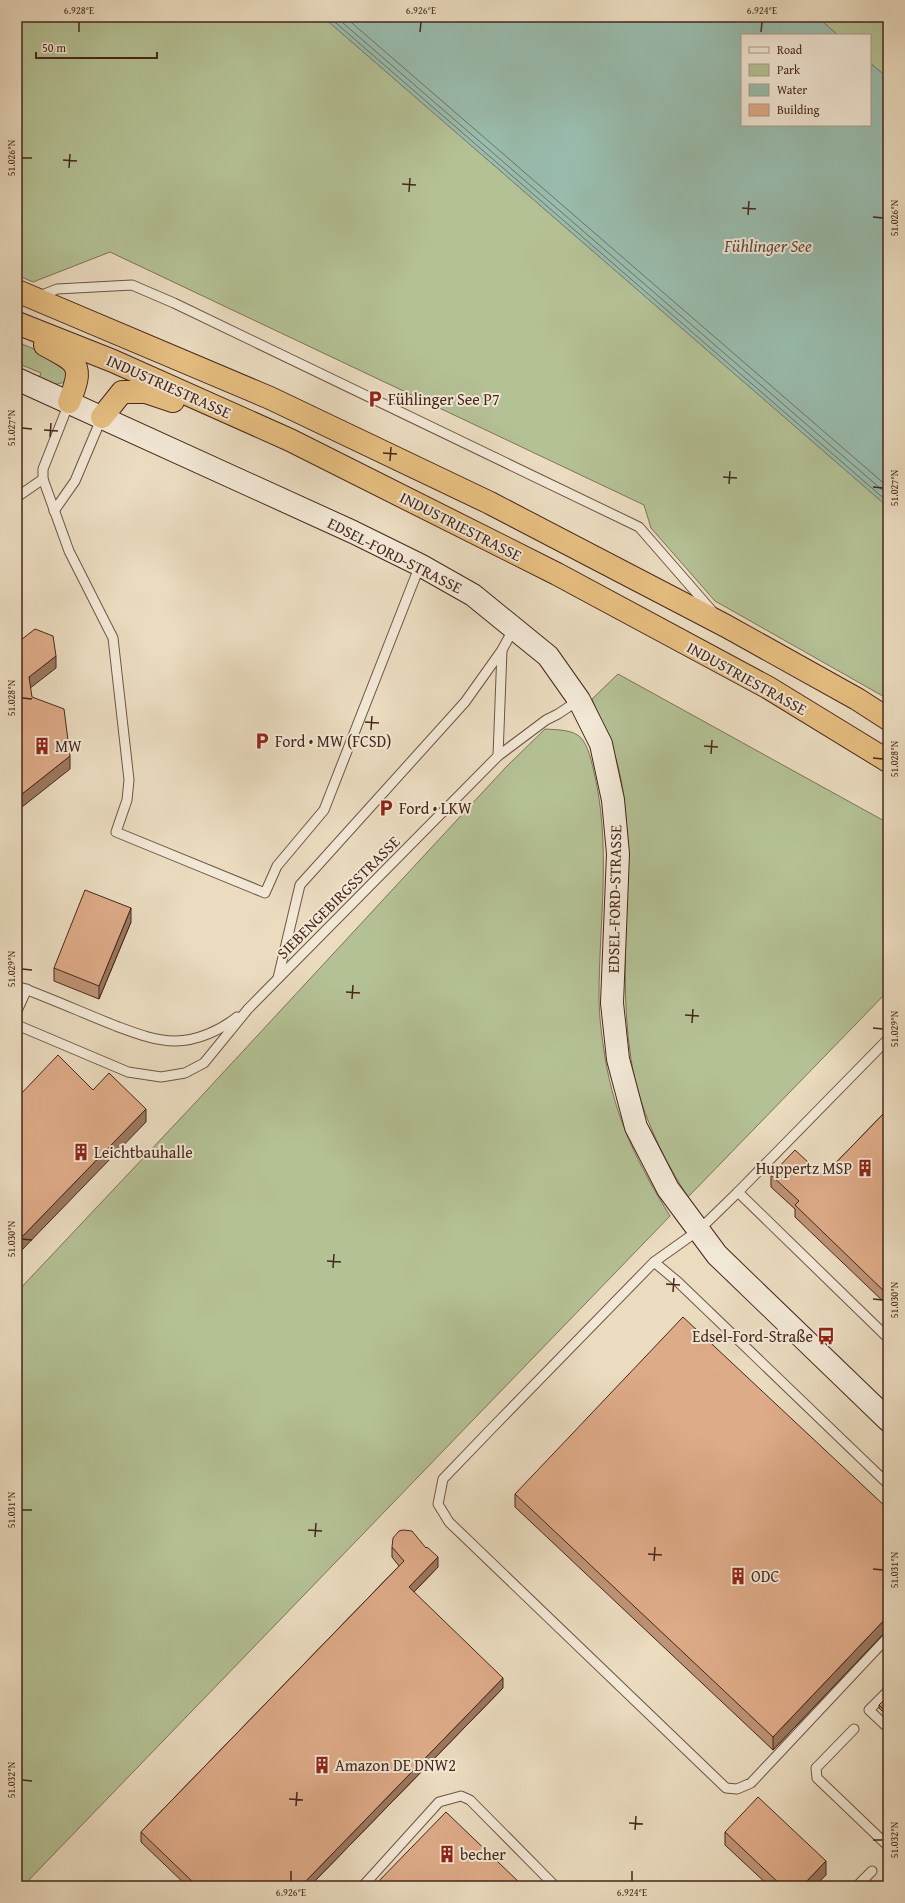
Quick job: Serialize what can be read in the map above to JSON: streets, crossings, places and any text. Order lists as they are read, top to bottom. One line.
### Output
{"streets":{"highway":["INDUSTRIESTRASSE"],"street":["EDSEL-FORD-STRASSE"],"lane":["SIEBENGEBIRGSSTRASSE"]},"crossings":[["EDSEL-FORD-STRASSE","SIEBENGEBIRGSSTRASSE"]],"water":["Fühlinger See"],"places":{"parking":["Fühlinger See P7","Ford • MW (FCSD)","Ford • LKW"],"building":["MW","Leichtbauhalle","Huppertz MSP","ODC","Amazon DE DNW2","becher"],"bus stop":["Edsel-Ford-Straße"]},"legend":["Road","Park","Water","Building"],"scale_bar":"50 m","coordinates":["6.928°E","6.926°E","6.924°E","51.026°N","51.027°N","51.028°N","51.029°N","51.030°N","51.031°N","51.032°N"]}
